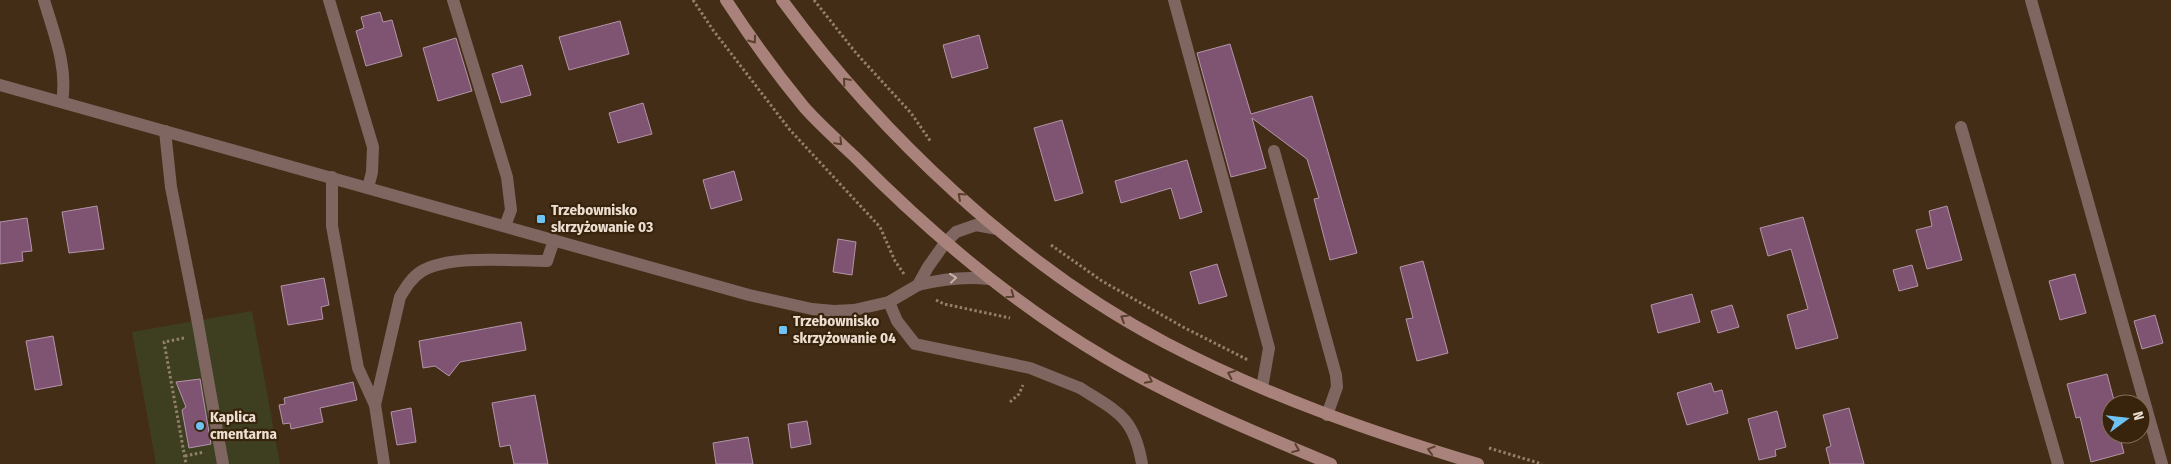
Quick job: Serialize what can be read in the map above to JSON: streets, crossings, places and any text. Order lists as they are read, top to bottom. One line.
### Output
{"places":{"transit":["Trzebownisko skrzyżowanie 03","Trzebownisko skrzyżowanie 04"],"other":["Kaplica cmentarna"]},"north":"right"}
